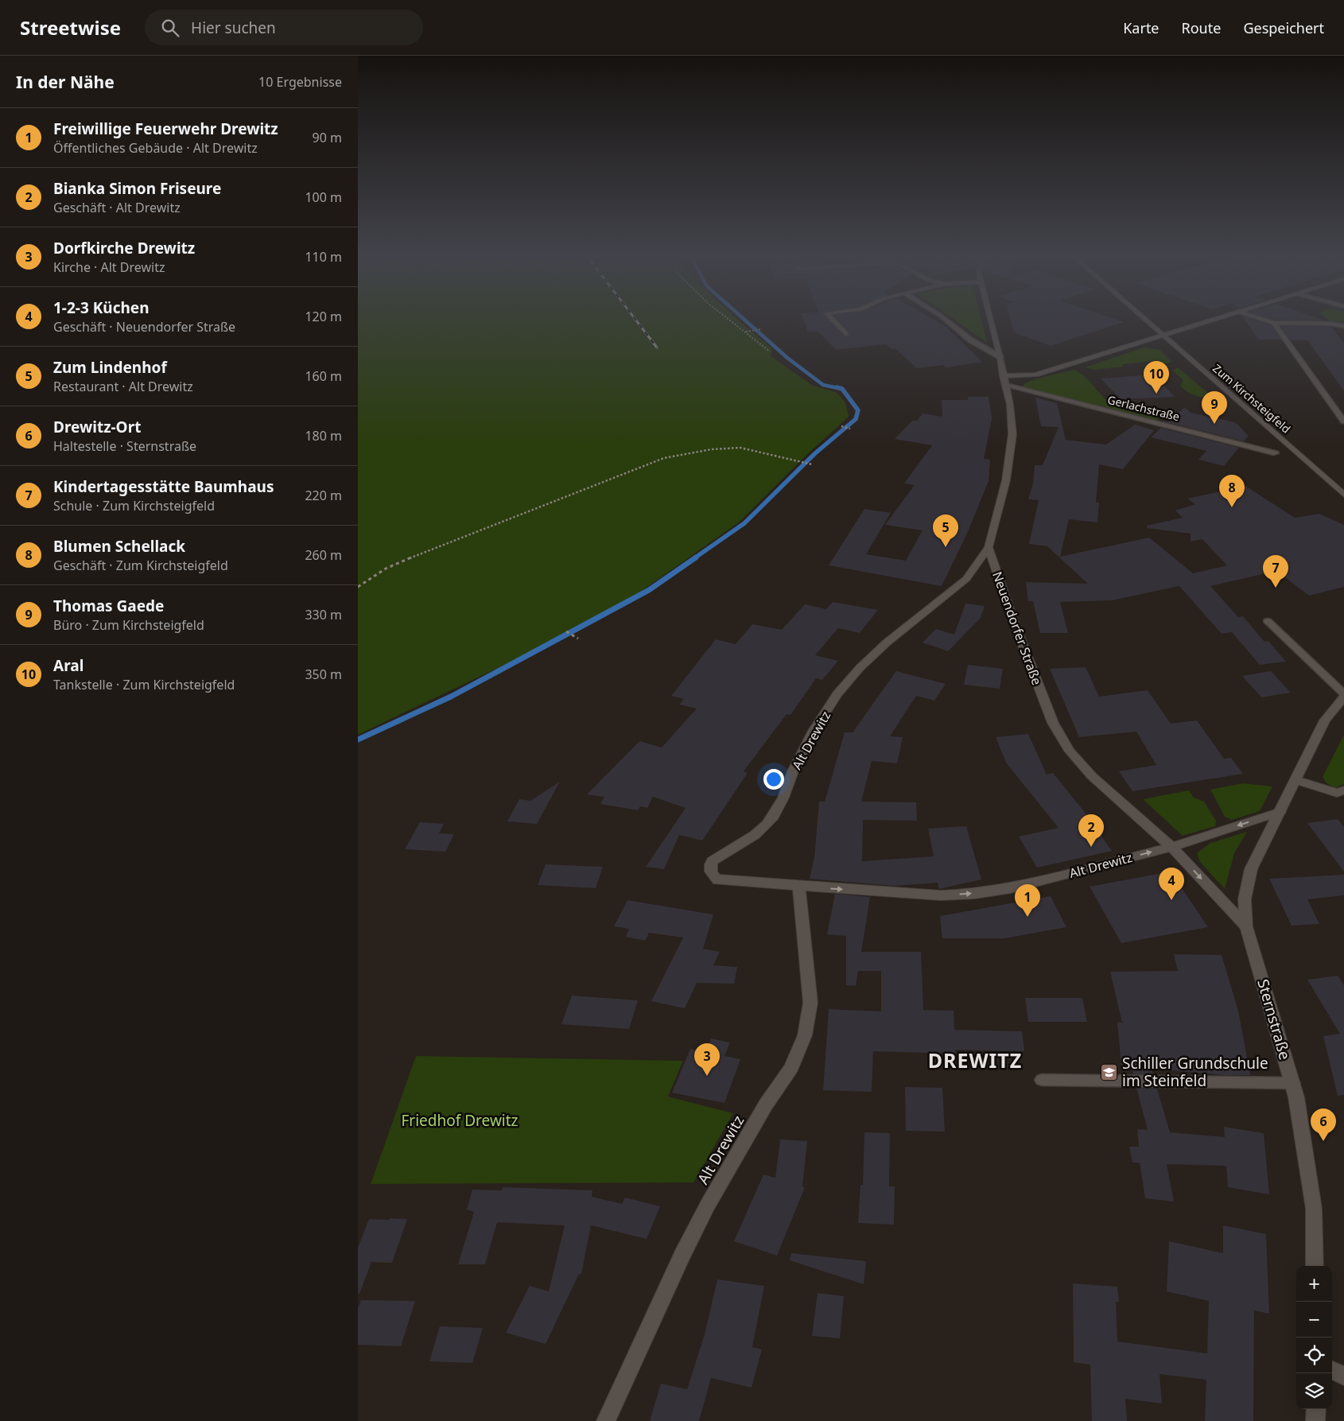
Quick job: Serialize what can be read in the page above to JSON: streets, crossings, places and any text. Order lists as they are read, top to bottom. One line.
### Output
{"streets":{"street":["Zum Kirchsteigfeld","Neuendorfer Straße","Alt Drewitz","Sternstraße"],"lane":["Gerlachstraße"]},"crossings":[["Neuendorfer Straße","Alt Drewitz"],["Neuendorfer Straße","Sternstraße"],["Alt Drewitz","Sternstraße"]],"districts":["DREWITZ"],"parks":["Friedhof Drewitz"],"places":{"school or university":["Schiller Grundschule im Steinfeld"]},"page":{"header":"Streetwise","search":"Hier suchen","nav":["Karte","Route","Gespeichert"],"heading":["In der Nähe","10 Ergebnisse"],"list":[{"mark":"1","name":"Freiwillige Feuerwehr Drewitz","note":"Öffentliches Gebäude · Alt Drewitz","value":"90 m"},{"mark":"2","name":"Bianka Simon Friseure","note":"Geschäft · Alt Drewitz","value":"100 m"},{"mark":"3","name":"Dorfkirche Drewitz","note":"Kirche · Alt Drewitz","value":"110 m"},{"mark":"4","name":"1-2-3 Küchen","note":"Geschäft · Neuendorfer Straße","value":"120 m"},{"mark":"5","name":"Zum Lindenhof","note":"Restaurant · Alt Drewitz","value":"160 m"},{"mark":"6","name":"Drewitz-Ort","note":"Haltestelle · Sternstraße","value":"180 m"},{"mark":"7","name":"Kindertagesstätte Baumhaus","note":"Schule · Zum Kirchsteigfeld","value":"220 m"},{"mark":"8","name":"Blumen Schellack","note":"Geschäft · Zum Kirchsteigfeld","value":"260 m"},{"mark":"9","name":"Thomas Gaede","note":"Büro · Zum Kirchsteigfeld","value":"330 m"},{"mark":"10","name":"Aral","note":"Tankstelle · Zum Kirchsteigfeld","value":"350 m"}],"pins":["10","9","8","5","7","2","4","1","3","6"],"map_buttons":["+","−"]}}
